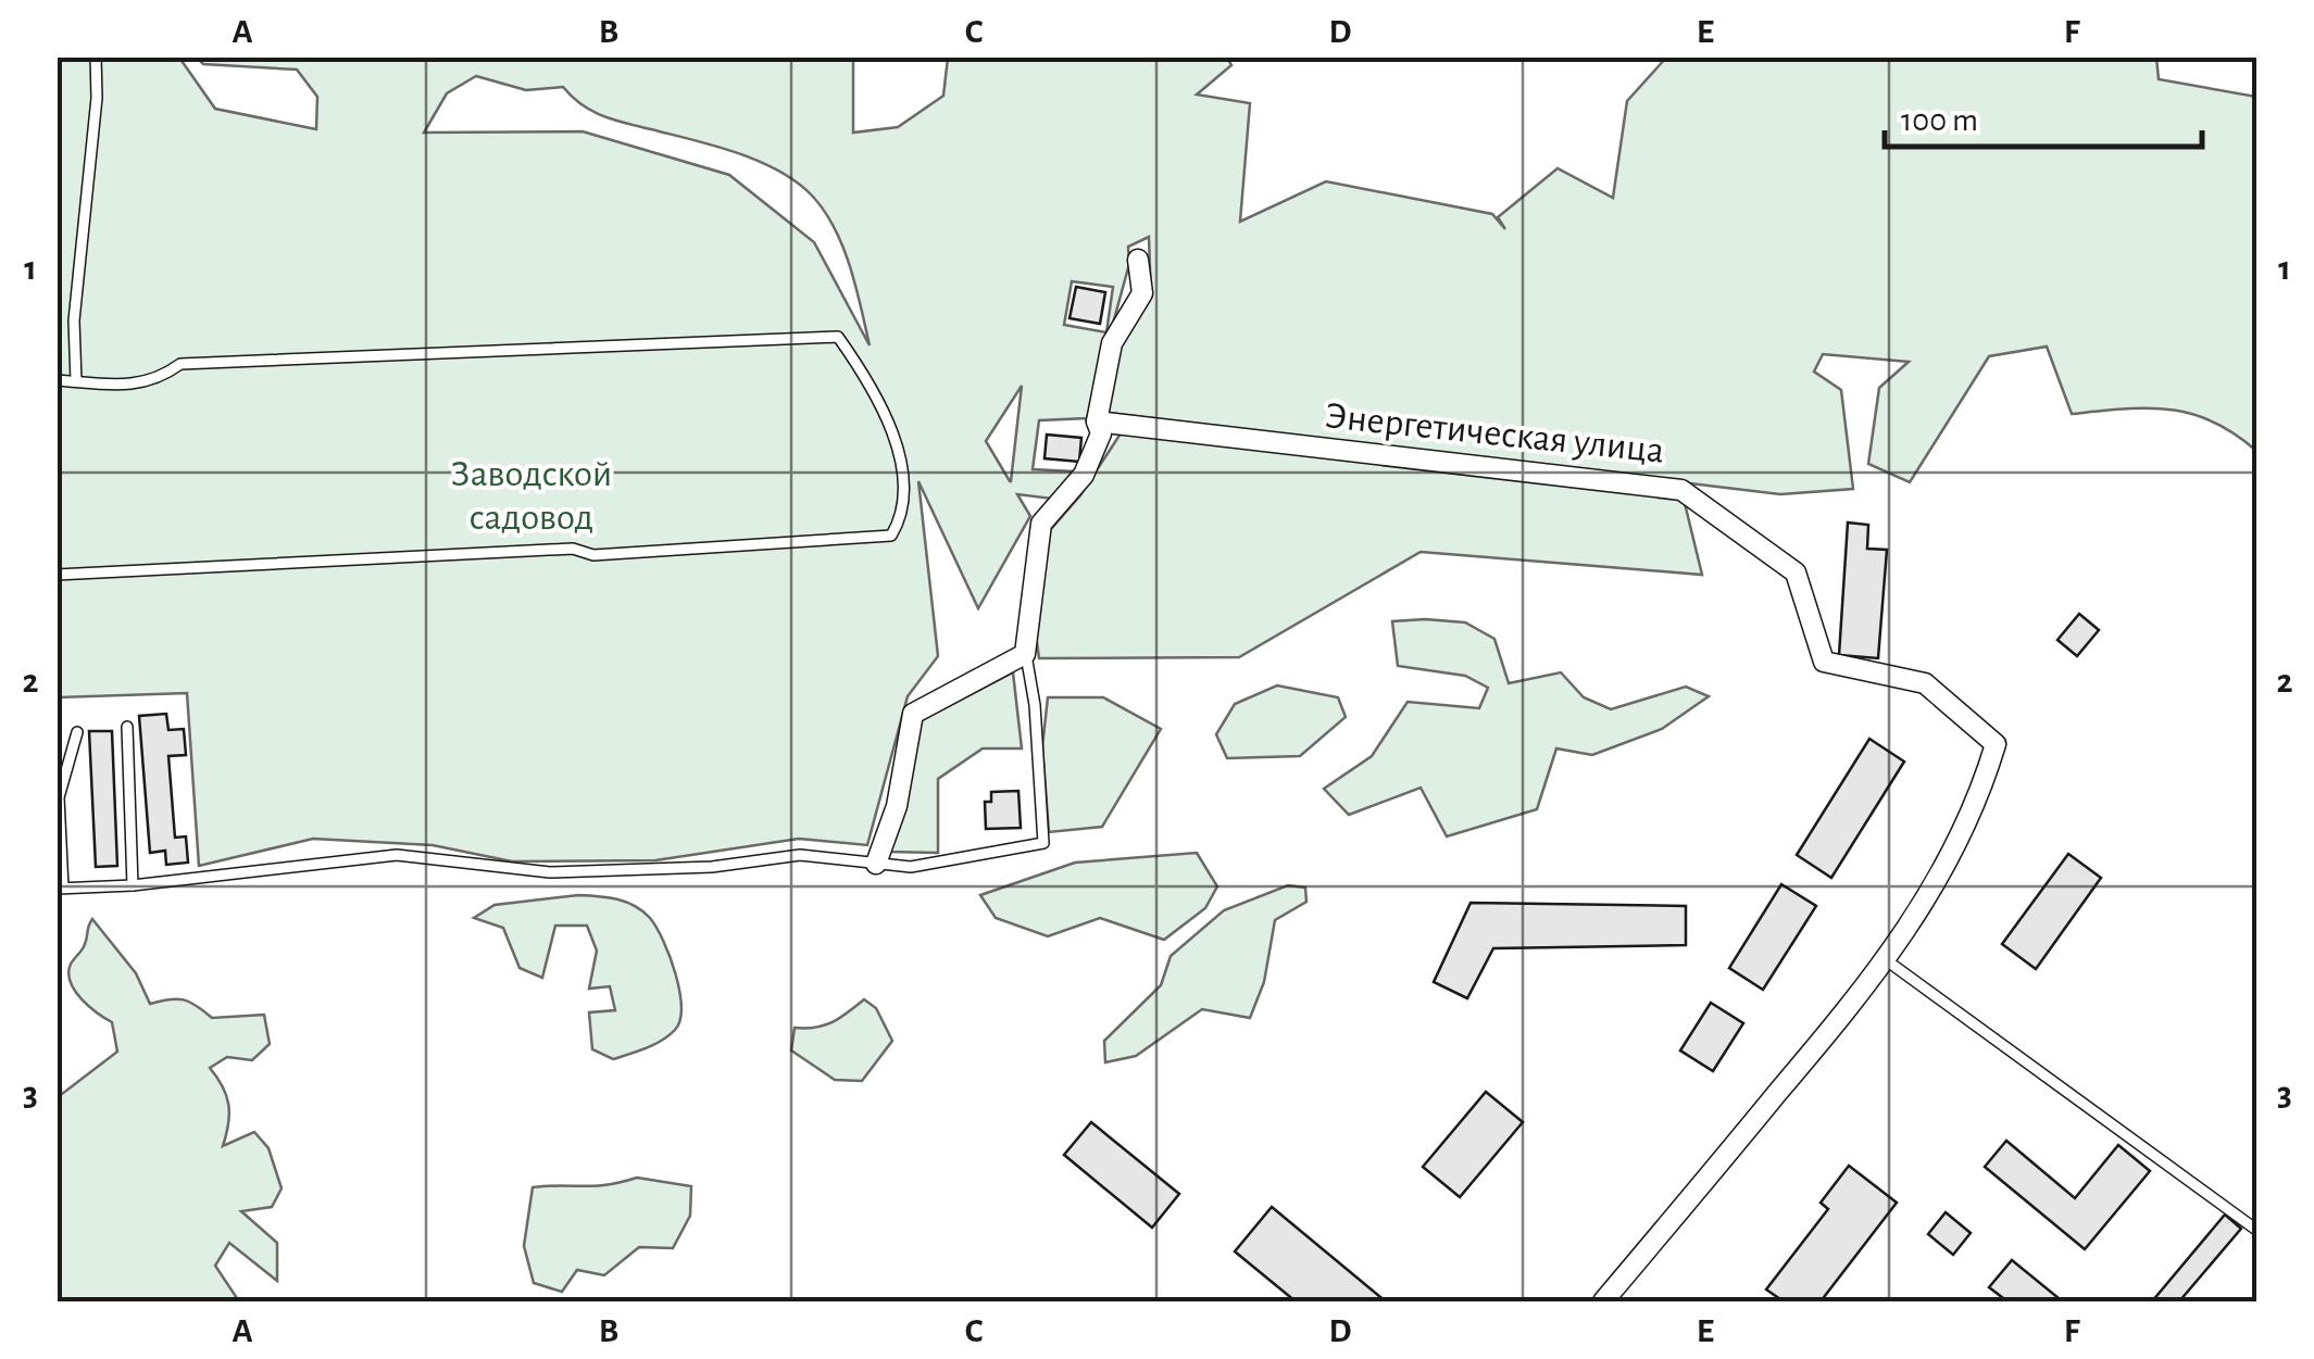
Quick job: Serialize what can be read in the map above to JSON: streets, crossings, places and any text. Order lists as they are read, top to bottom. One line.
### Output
{"streets":{"street":["Энергетическая улица"]},"parks":["Заводской садовод"],"scale_bar":"100 m","grid":{"columns":["A","B","C","D","E","F"],"rows":["1","2","3"]}}
